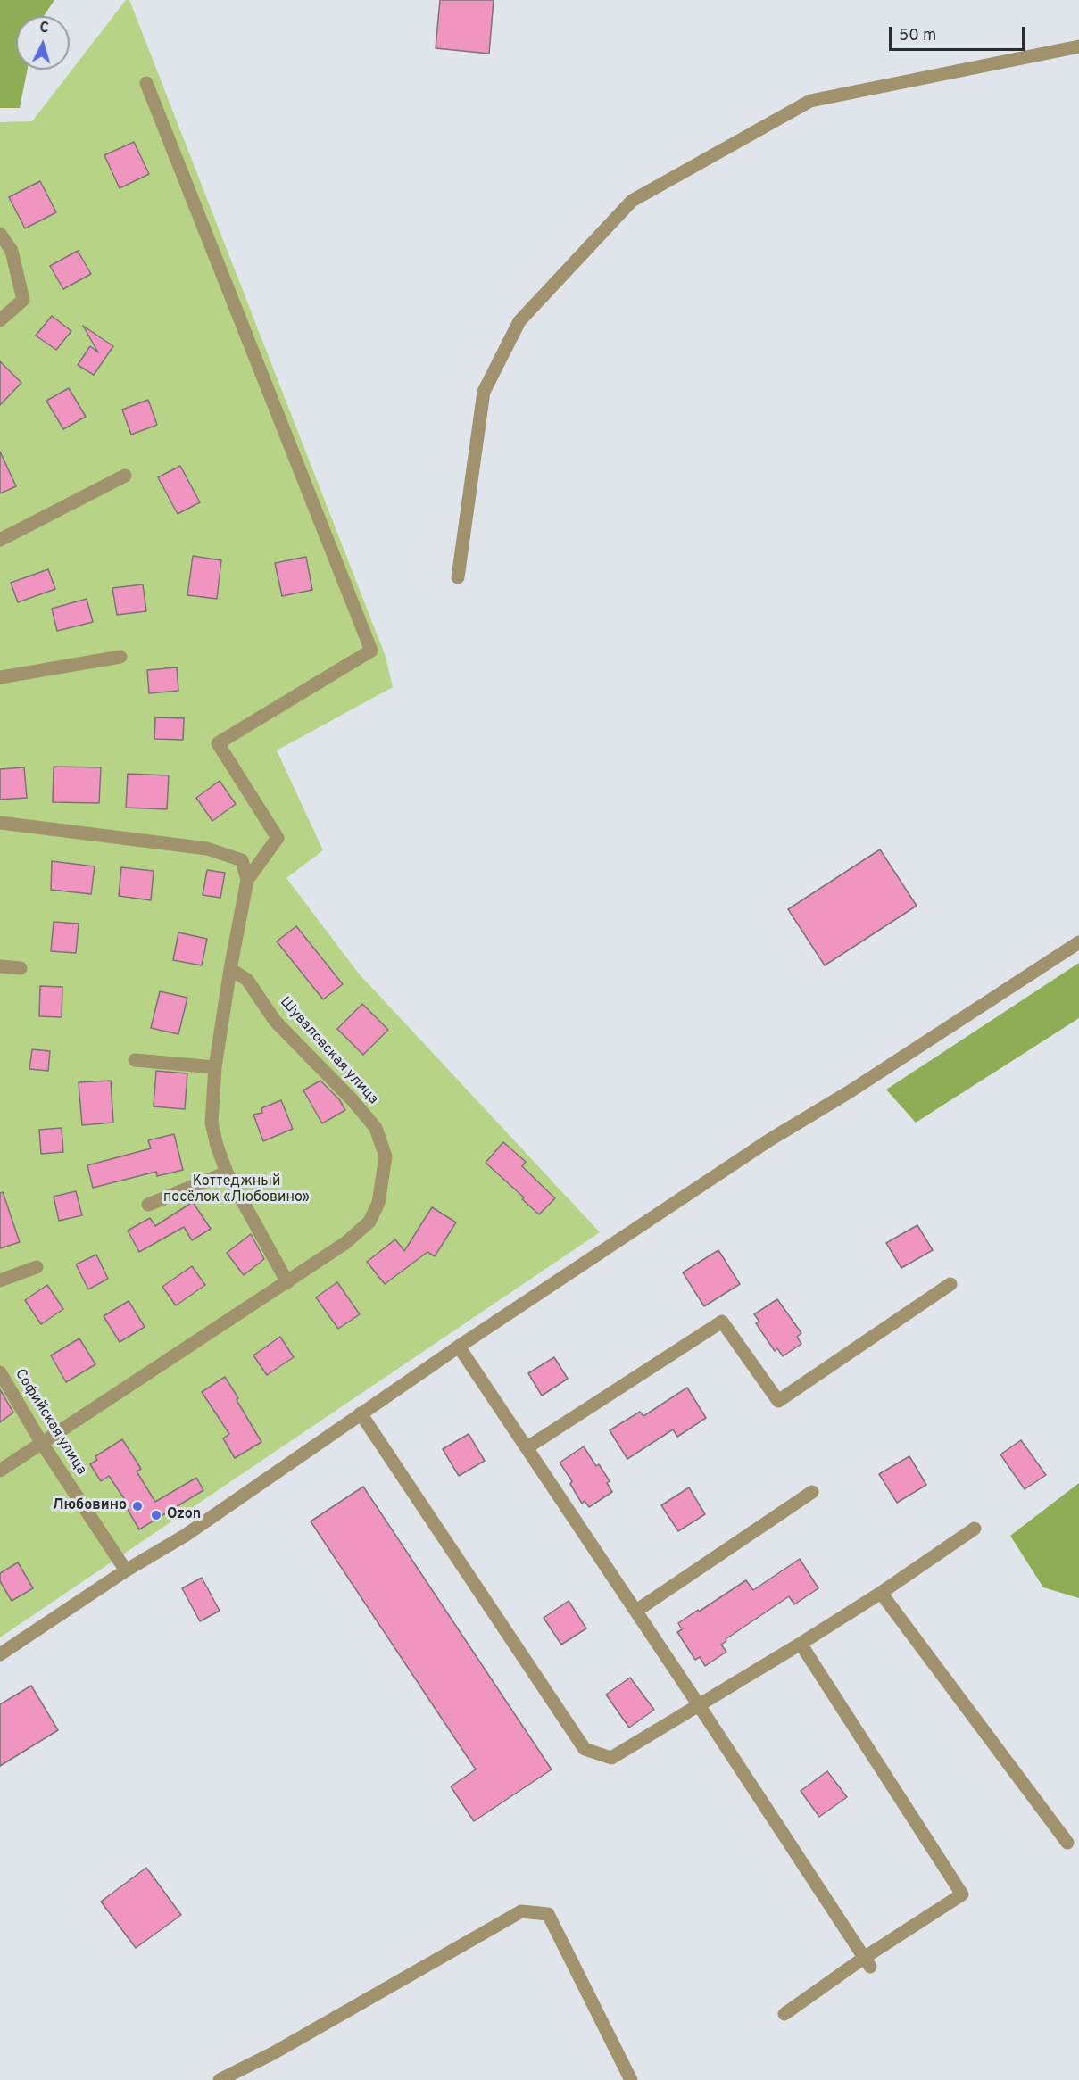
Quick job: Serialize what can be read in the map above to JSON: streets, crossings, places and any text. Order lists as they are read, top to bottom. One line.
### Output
{"streets":{"street":["Шуваловская улица","Софийская улица"]},"crossings":[["Шуваловская улица","Софийская улица"]],"parks":["Коттеджный посёлок «Любовино»"],"places":["Любовино","Ozon"],"scale_bar":"50 m","north":"top"}
